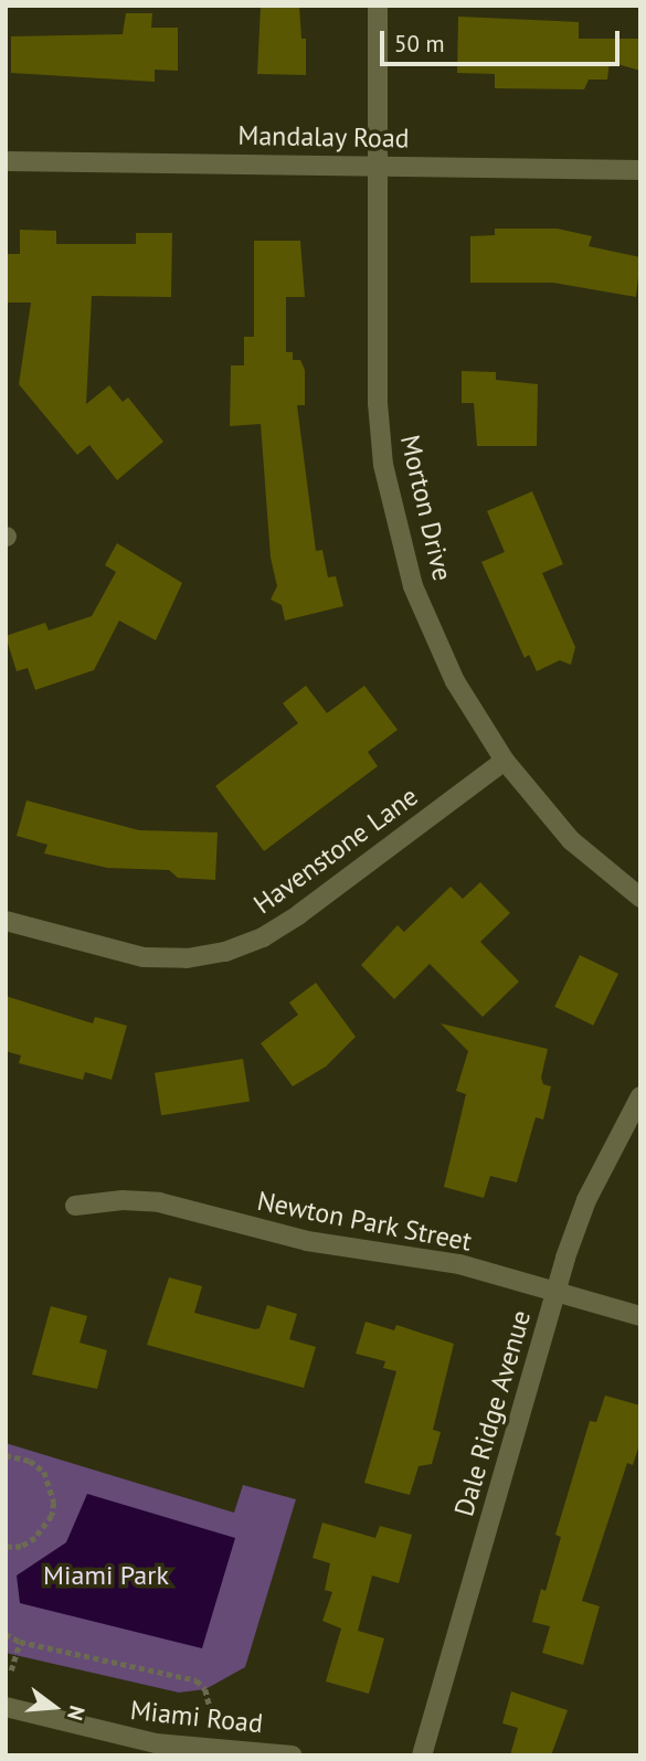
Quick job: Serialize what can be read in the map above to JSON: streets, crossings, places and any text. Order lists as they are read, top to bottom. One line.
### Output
{"streets":{"street":["Mandalay Road","Morton Drive","Havenstone Lane","Newton Park Street","Dale Ridge Avenue","Miami Road"]},"crossings":[["Mandalay Road","Morton Drive"],["Morton Drive","Havenstone Lane"],["Newton Park Street","Dale Ridge Avenue"]],"parks":["Miami Park"],"scale_bar":"50 m","north":"right"}
